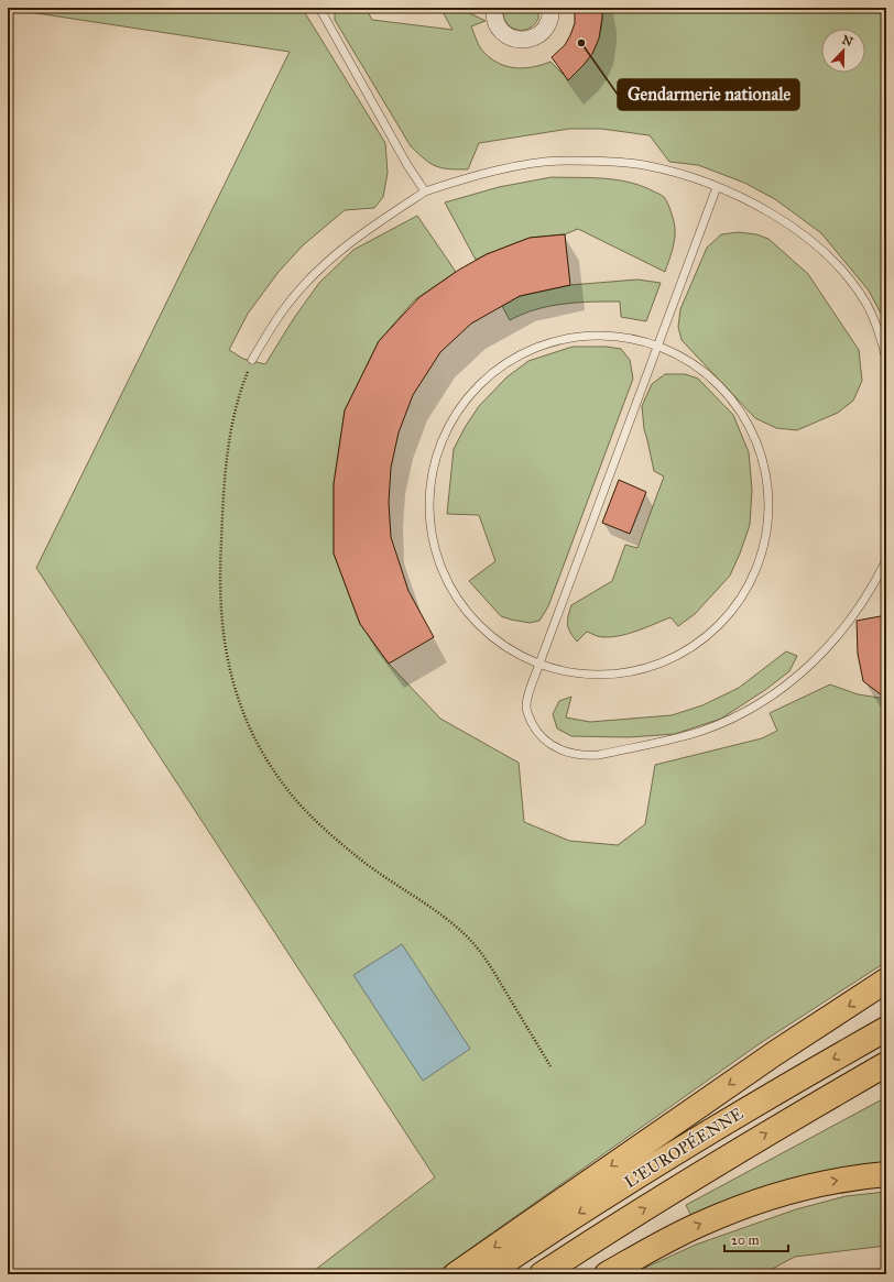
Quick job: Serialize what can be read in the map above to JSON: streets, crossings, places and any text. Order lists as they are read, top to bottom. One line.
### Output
{"streets":{"highway":["L'EUROPÉENNE"]},"places":["Gendarmerie nationale"],"scale_bar":"20 m","north":"top"}
